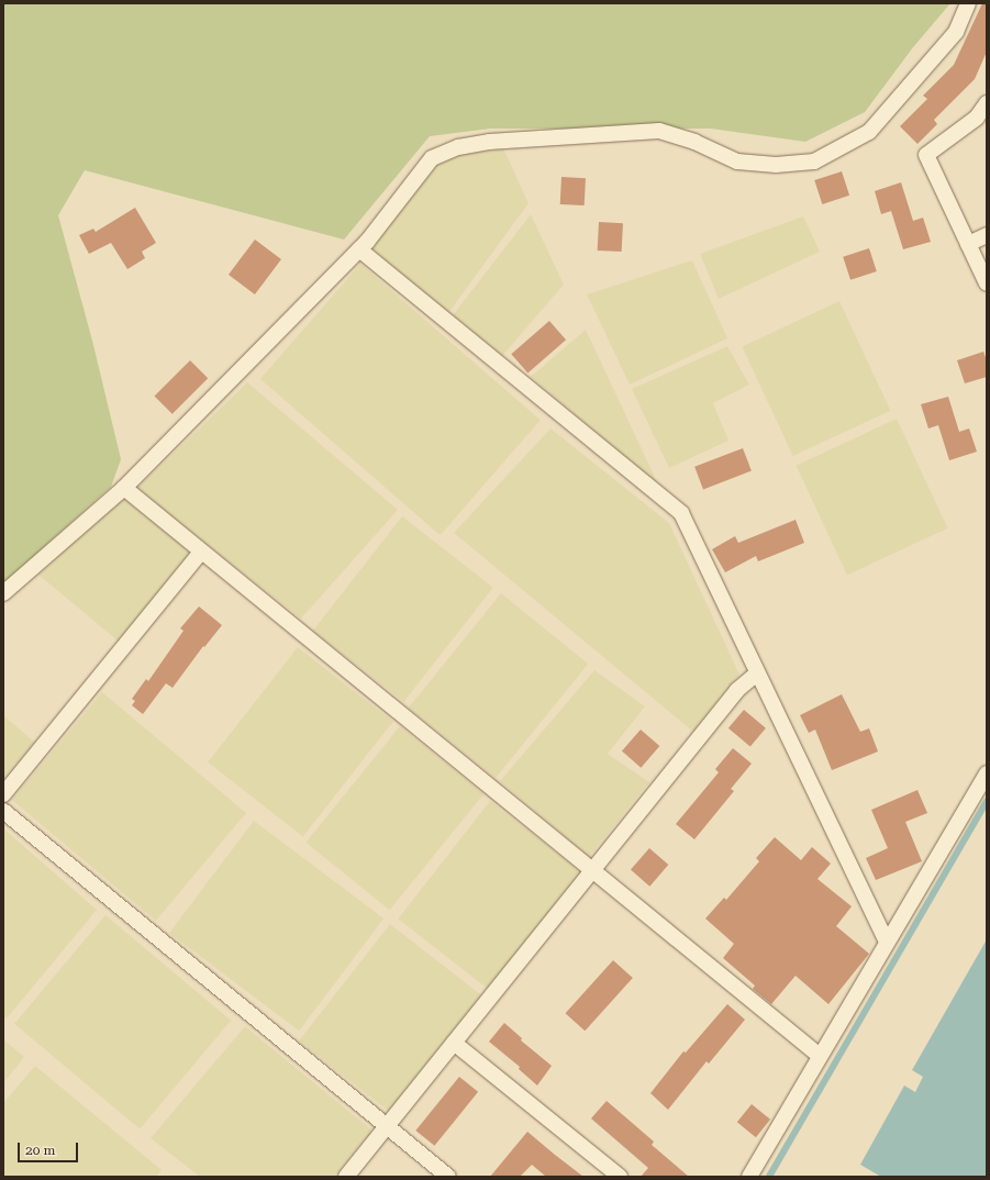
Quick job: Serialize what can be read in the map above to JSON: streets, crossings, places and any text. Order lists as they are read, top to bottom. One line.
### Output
{"scale_bar":"20 m"}
